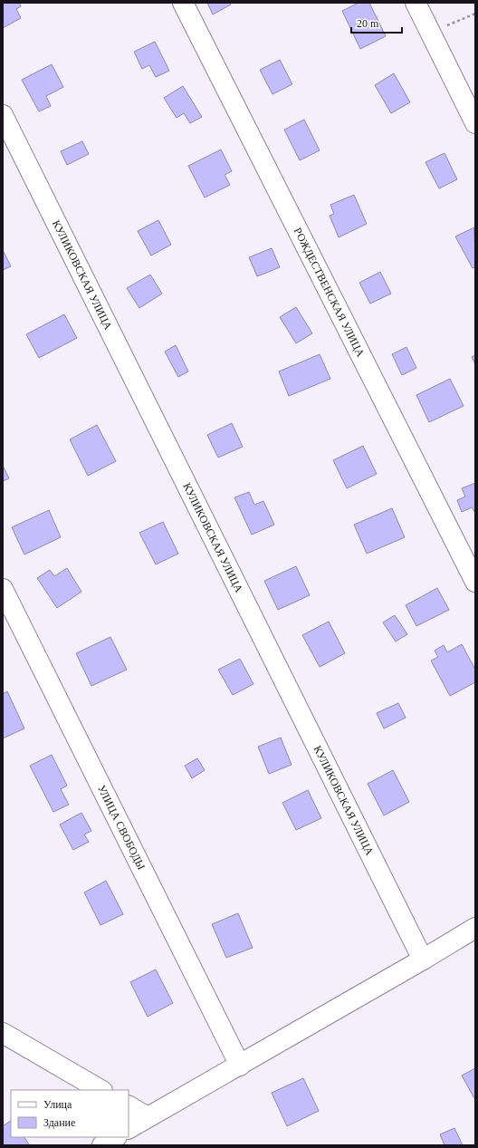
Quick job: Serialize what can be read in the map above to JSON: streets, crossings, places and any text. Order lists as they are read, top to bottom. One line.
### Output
{"streets":{"street":["КУЛИКОВСКАЯ УЛИЦА","РОЖДЕСТВЕНСКАЯ УЛИЦА","УЛИЦА СВОБОДЫ"]},"legend":["Улица","Здание"],"scale_bar":"20 m"}
